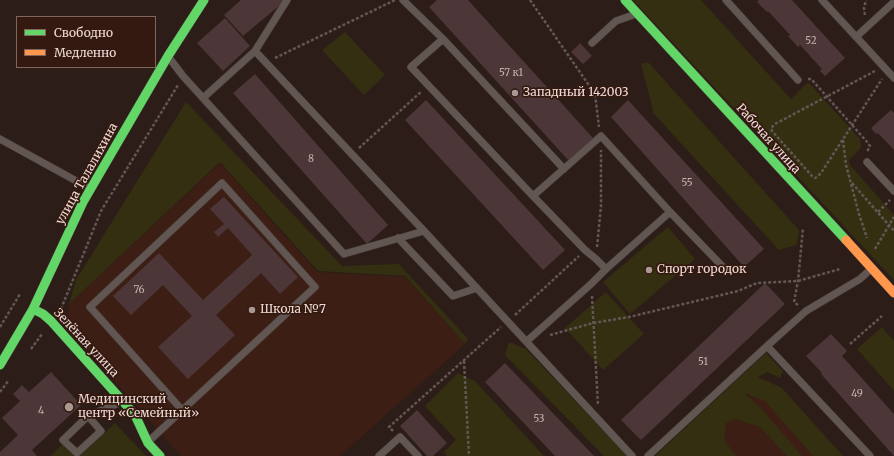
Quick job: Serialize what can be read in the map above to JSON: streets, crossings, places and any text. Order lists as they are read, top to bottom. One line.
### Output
{"streets":{"street":["Рабочая улица","улица Талалихина","Зелёная улица"]},"crossings":[["улица Талалихина","Зелёная улица"]],"places":["Западный 142003","Спорт городок","Школа №7","Медицинский центр «Семейный»"],"house_numbers":["52","57 к1","8","55","76","51","49","4","53"],"legend":["Свободно","Медленно"]}
